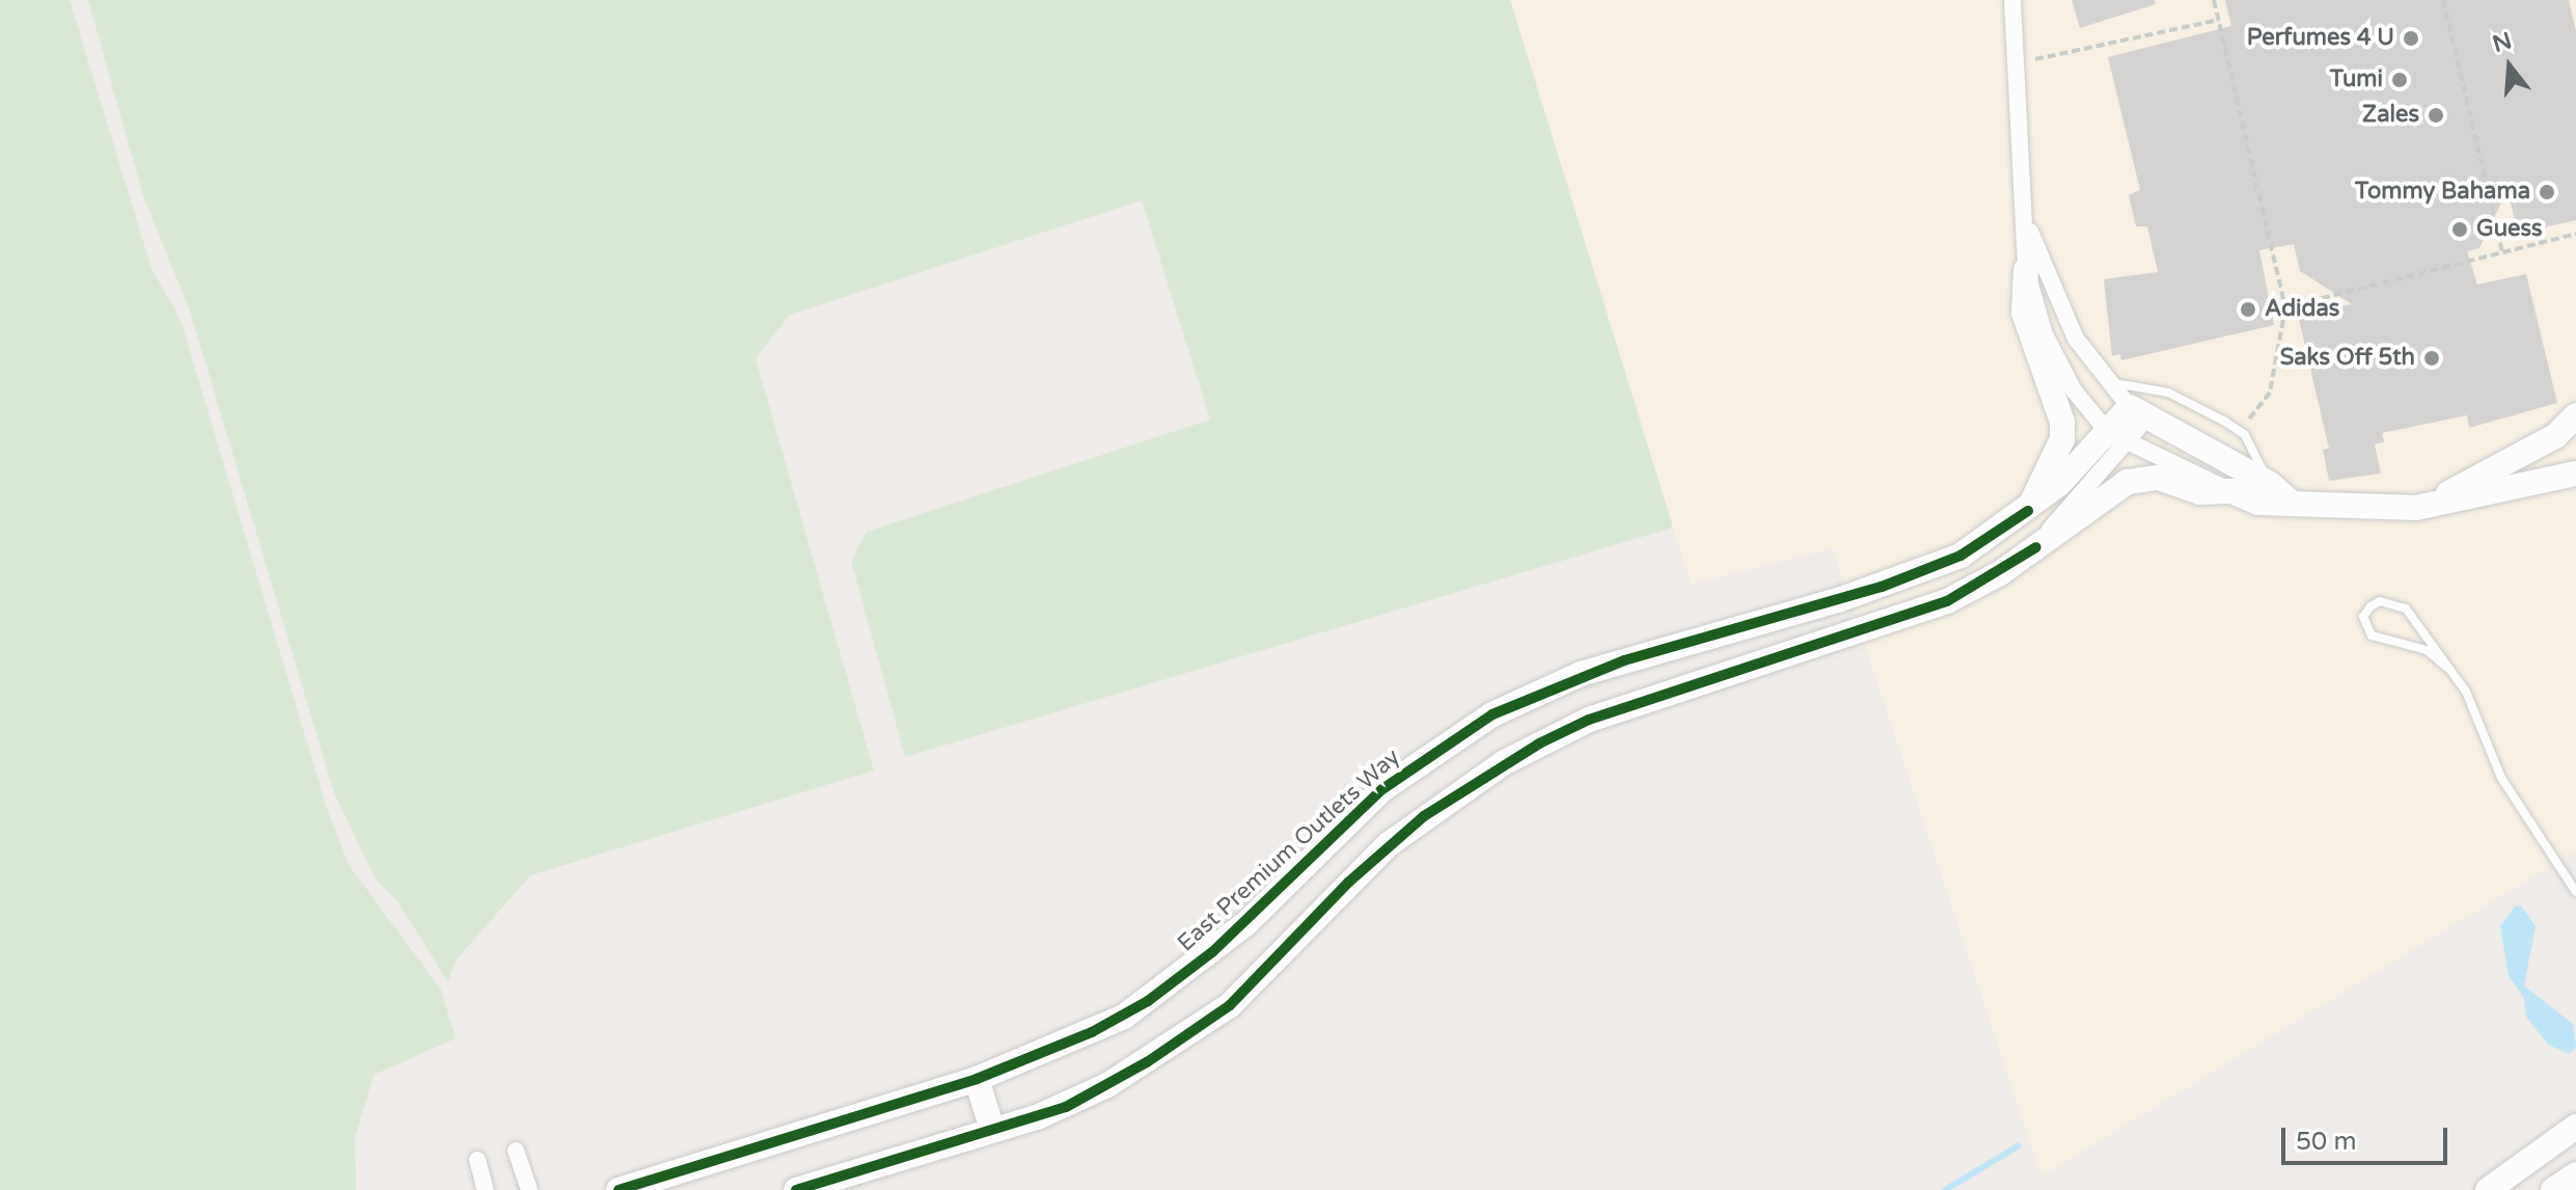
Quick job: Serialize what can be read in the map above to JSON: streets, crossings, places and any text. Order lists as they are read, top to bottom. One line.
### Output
{"streets":{"street":["East Premium Outlets Way"]},"places":["Perfumes 4 U","Tumi","Zales","Tommy Bahama","Guess","Adidas","Saks Off 5th"],"scale_bar":"50 m","north":"top"}
